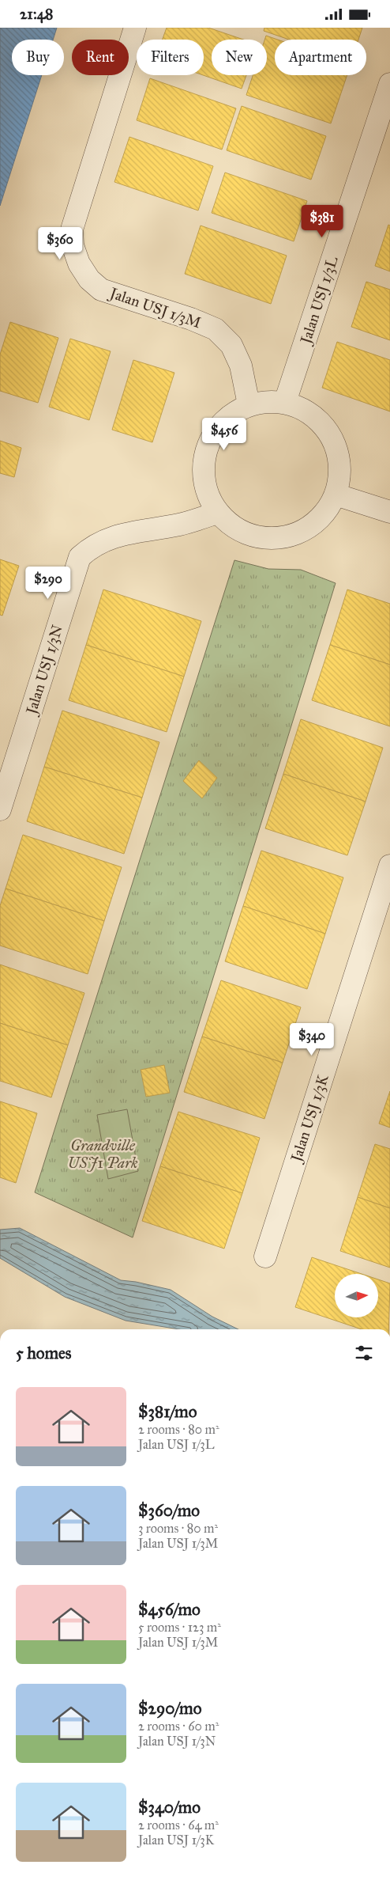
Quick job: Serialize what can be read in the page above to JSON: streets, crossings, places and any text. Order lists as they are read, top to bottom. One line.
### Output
{"streets":{"street":["Jalan USJ 1/3L","Jalan USJ 1/3M","Jalan USJ 1/3N","Jalan USJ 1/3K"]},"crossings":[["Jalan USJ 1/3L","Jalan USJ 1/3M"],["Jalan USJ 1/3L","Jalan USJ 1/3N"],["Jalan USJ 1/3M","Jalan USJ 1/3N"]],"parks":["Grandville USJ1 Park"],"north":"right","page":{"status":"21:48","chip":["Buy","Rent","Filters","New","Apartment"],"price":["$381","$360","$456","$290","$340"],"heading":"5 homes","list":[{"name":"$381/mo","note":"2 rooms · 80 m² · Jalan USJ 1/3L"},{"name":"$360/mo","note":"3 rooms · 80 m² · Jalan USJ 1/3M"},{"name":"$456/mo","note":"5 rooms · 123 m² · Jalan USJ 1/3M"},{"name":"$290/mo","note":"2 rooms · 60 m² · Jalan USJ 1/3N"},{"name":"$340/mo","note":"2 rooms · 64 m² · Jalan USJ 1/3K"}]}}
